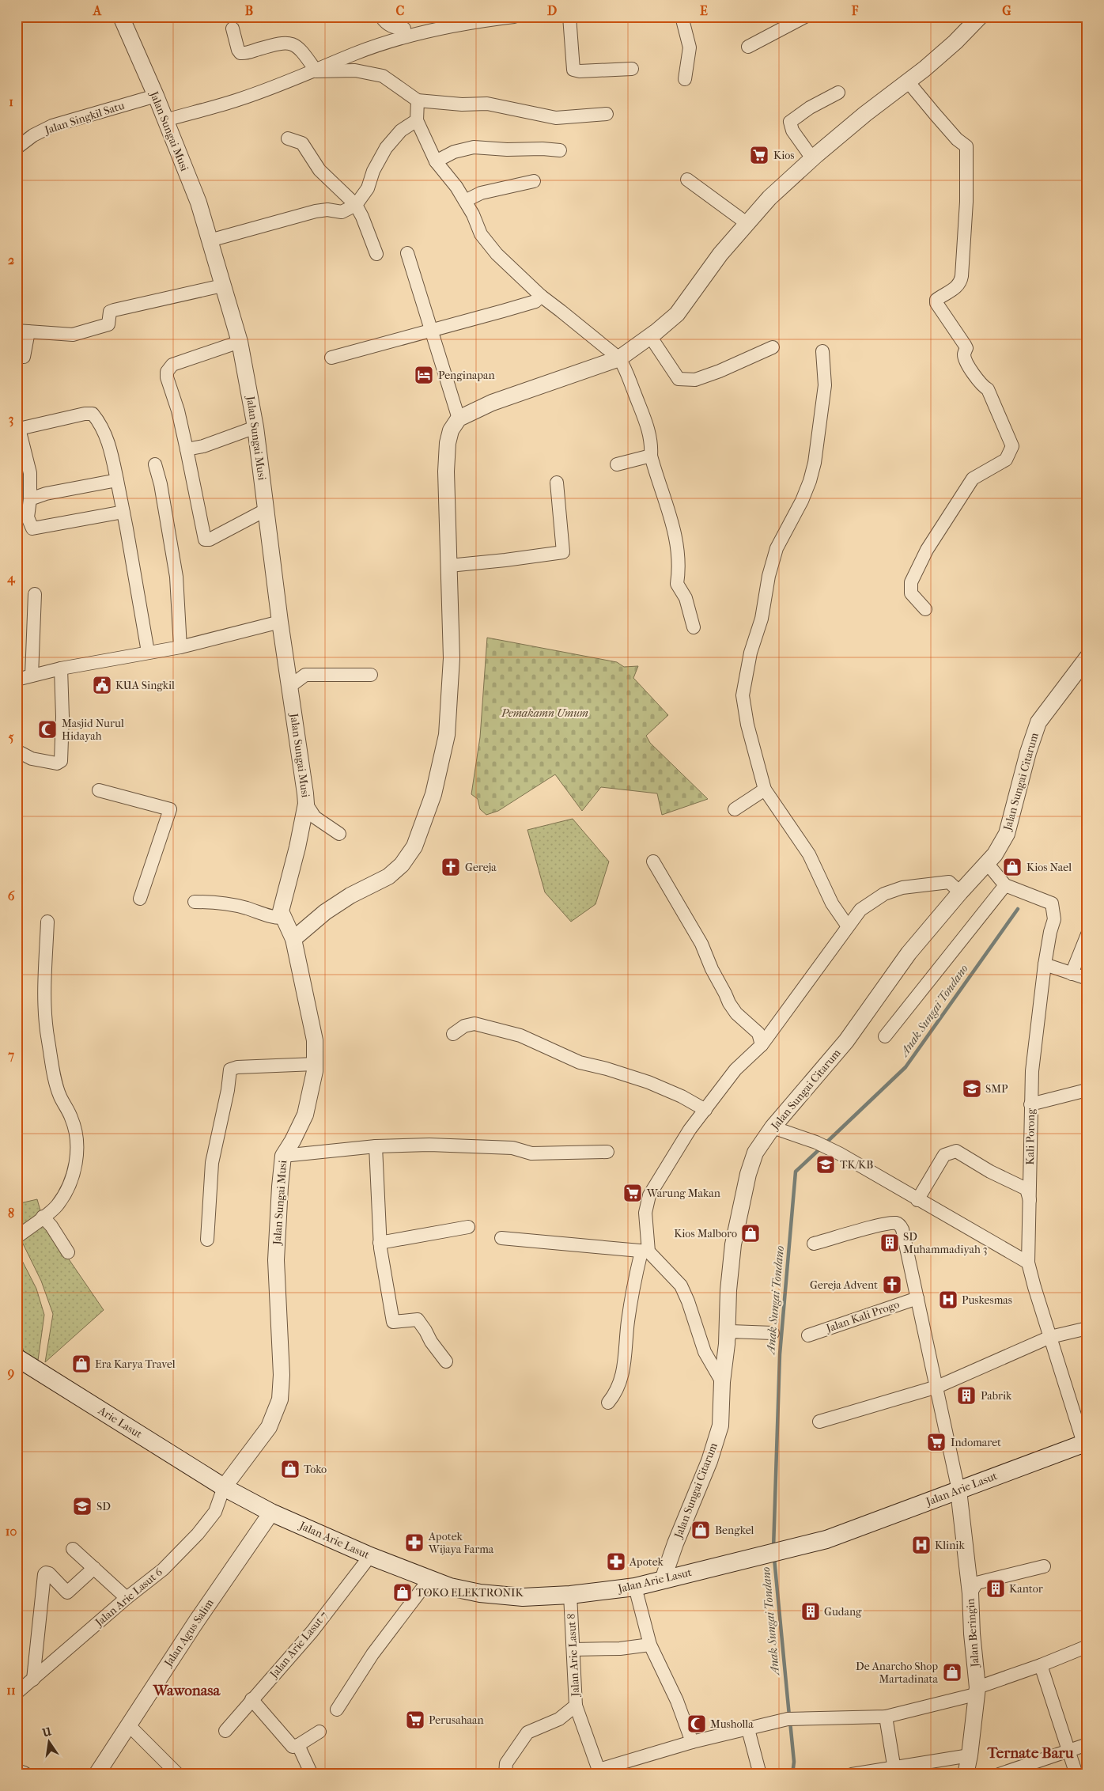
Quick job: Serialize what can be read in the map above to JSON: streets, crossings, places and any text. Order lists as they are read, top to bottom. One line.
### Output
{"streets":{"main road":["Arie Lasut","Jalan Arie Lasut"],"street":["Jalan Singkil Satu","Jalan Sungai Musi","Jalan Sungai Citarum","Kali Porong","Jalan Kali Progo","Jalan Arie Lasut 6","Jalan Agus Salim","Jalan Beringin","Jalan Arie Lasut 7","Jalan Arie Lasut 8"]},"crossings":[["Jalan Singkil Satu","Jalan Sungai Musi"],["Jalan Sungai Musi","Arie Lasut"],["Jalan Sungai Musi","Jalan Arie Lasut"],["Jalan Sungai Musi","Jalan Arie Lasut 6"],["Jalan Sungai Citarum","Kali Porong"],["Jalan Sungai Citarum","Jalan Arie Lasut"],["Kali Porong","Jalan Arie Lasut"],["Arie Lasut","Jalan Arie Lasut"],["Arie Lasut","Jalan Arie Lasut 6"],["Jalan Arie Lasut","Jalan Arie Lasut 6"],["Jalan Arie Lasut","Jalan Agus Salim"],["Jalan Arie Lasut","Jalan Beringin"],["Jalan Arie Lasut","Jalan Arie Lasut 7"],["Jalan Arie Lasut","Jalan Arie Lasut 8"]],"districts":["Wawonasa","Ternate Baru"],"water":["Anak Sungai Tondano"],"parks":["Pemakamn Umum"],"places":{"supermarket":["Kios","Warung Makan","Indomaret","Perusahaan"],"hotel":["Penginapan"],"public building":["KUA Singkil"],"mosque":["Masjid Nurul Hidayah","Musholla"],"church":["Gereja","Gereja Advent"],"shop":["Kios Nael","Kios Malboro","Era Karya Travel","Toko","Bengkel","TOKO ELEKTRONIK","De Anarcho Shop Martadinata"],"school or university":["SMP","TK/KB","SD"],"building":["SD Muhammadiyah 3","Pabrik","Kantor","Gudang"],"hospital":["Puskesmas","Klinik"],"pharmacy":["Apotek Wijaya Farma","Apotek"]},"north":"top","grid":{"columns":["A","B","C","D","E","F","G"],"rows":["1","2","3","4","5","6","7","8","9","10","11"]}}
